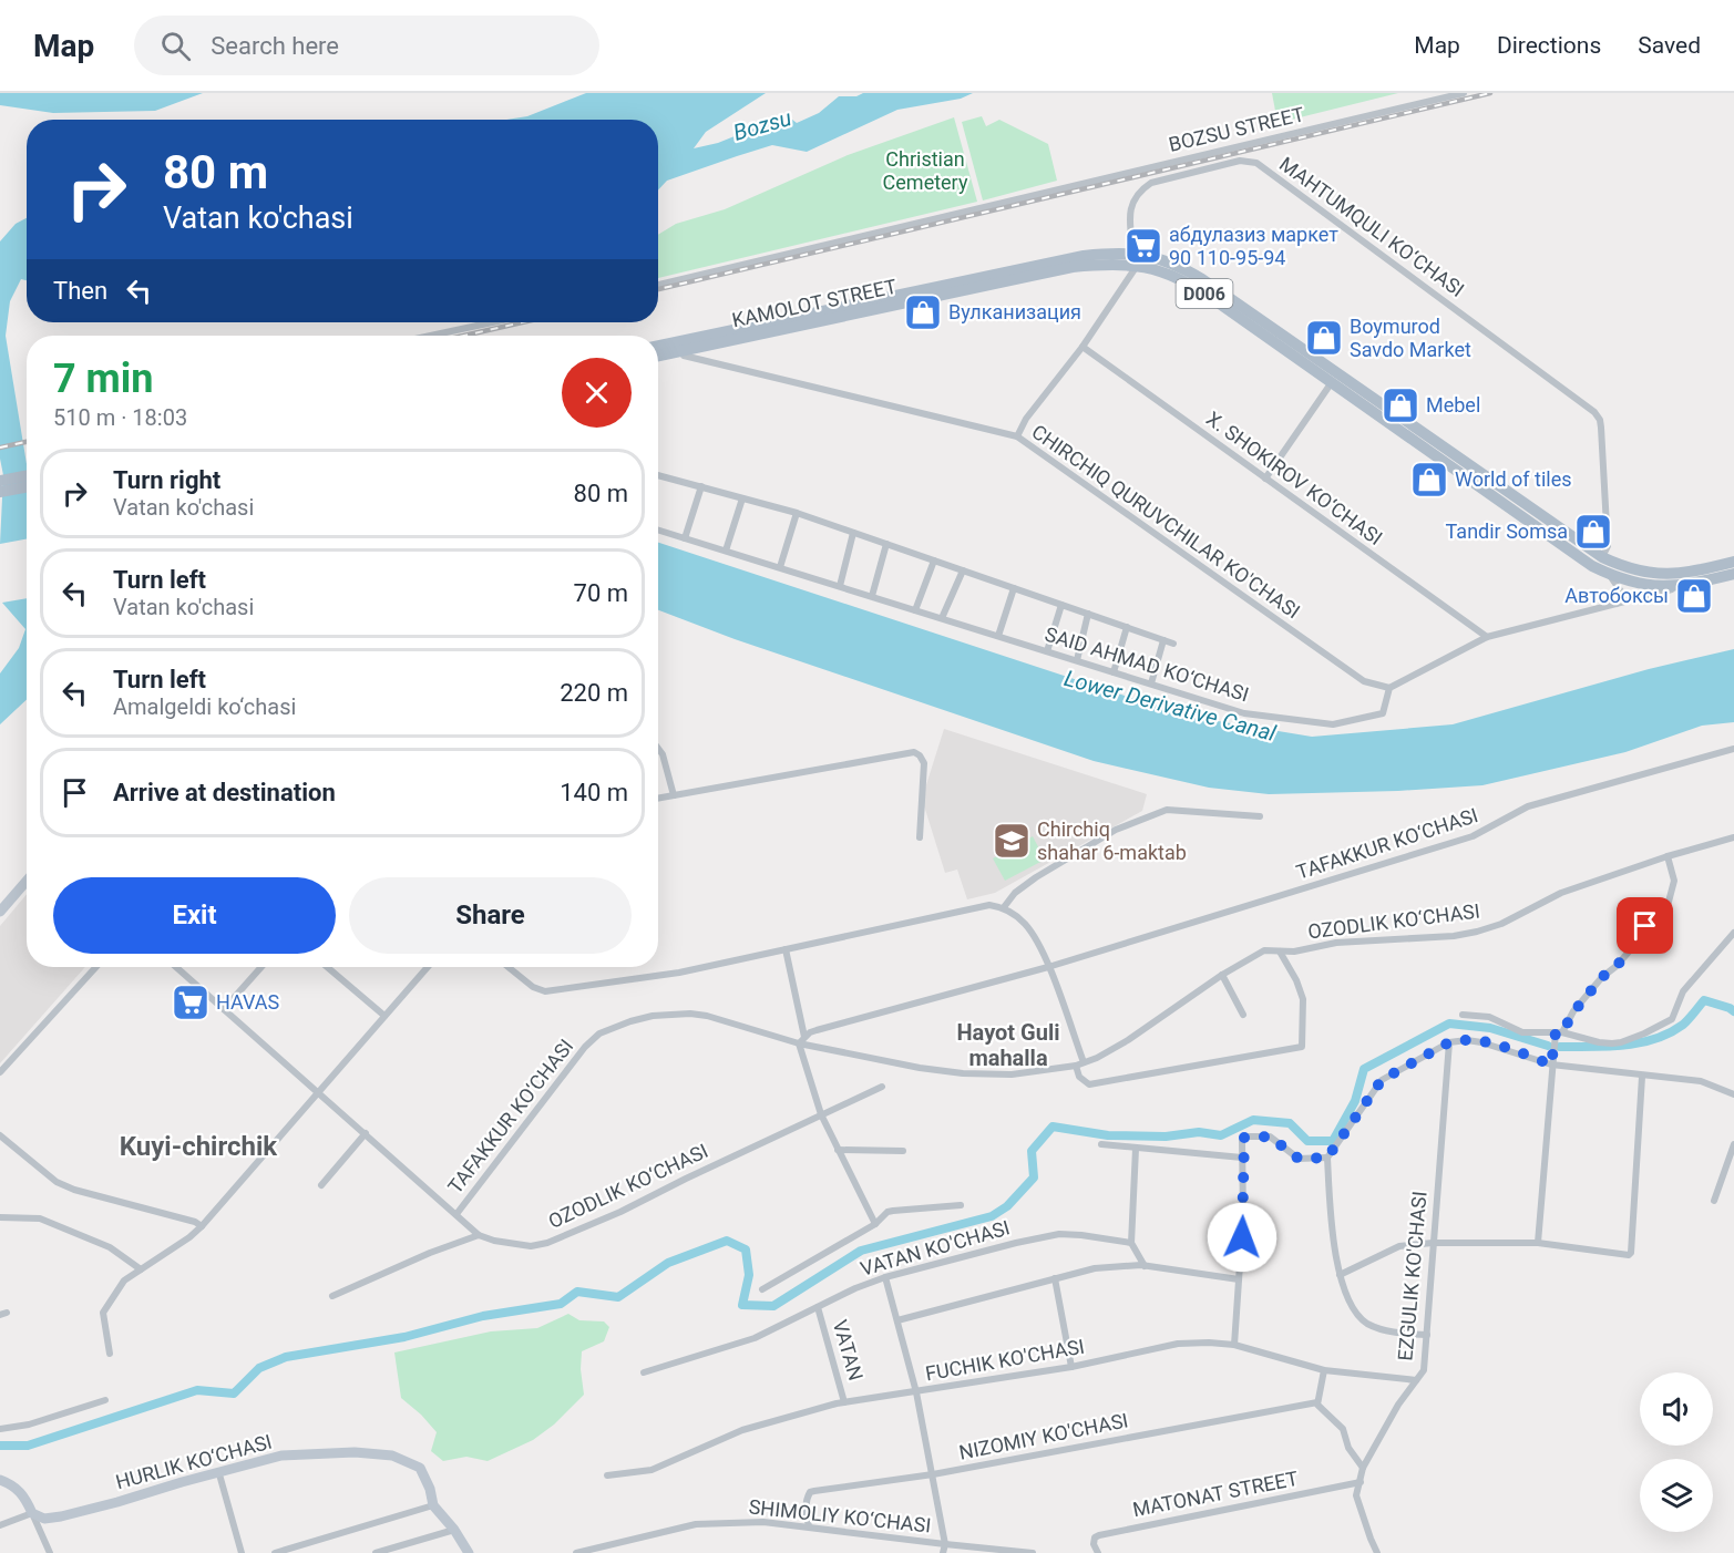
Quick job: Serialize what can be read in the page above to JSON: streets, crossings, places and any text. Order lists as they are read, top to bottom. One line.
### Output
{"streets":{"main road":["D006","KAMOLOT STREET"],"street":["BOZSU STREET","MAHTUMQULI KO‘CHASI","X. SHOKIROV KO‘CHASI","CHIRCHIQ QURUVCHILAR KO'CHASI","SAID AHMAD KO‘CHASI","TAFAKKUR KO‘CHASI","OZODLIK KO‘CHASI","VATAN KO'CHASI","EZGULIK KO'CHASI","VATAN","FUCHIK KO'CHASI","NIZOMIY KO'CHASI","HURLIK KO‘CHASI","MATONAT STREET","SHIMOLIY KO‘CHASI"]},"crossings":[["MAHTUMQULI KO‘CHASI","KAMOLOT STREET"],["D006","KAMOLOT STREET"],["KAMOLOT STREET","CHIRCHIQ QURUVCHILAR KO'CHASI"],["CHIRCHIQ QURUVCHILAR KO'CHASI","SAID AHMAD KO‘CHASI"],["TAFAKKUR KO‘CHASI","OZODLIK KO‘CHASI"],["VATAN KO'CHASI","VATAN"],["EZGULIK KO'CHASI","FUCHIK KO'CHASI"],["EZGULIK KO'CHASI","MATONAT STREET"],["VATAN","FUCHIK KO'CHASI"],["NIZOMIY KO'CHASI","SHIMOLIY KO‘CHASI"]],"districts":["Hayot Guli mahalla","Kuyi-chirchik"],"water":["Bozsu","Lower Derivative Canal"],"parks":["Christian Cemetery"],"places":{"supermarket":["абдулазиз маркет 90 110-95-94","HAVAS"],"shop":["Вулканизация","Boymurod Savdo Market","Mebel","World of tiles","Tandir Somsa","Автобоксы"],"school or university":["Chirchiq shahar 6-maktab"]},"page":{"header":"Map","search":"Search here","nav":["Map","Directions","Saved"],"turn":["80 m","Vatan ko'chasi"],"then":"Then","heading":["7 min","510 m · 18:03"],"list":[{"name":"Turn right","note":"Vatan ko'chasi","value":"80 m"},{"name":"Turn left","note":"Vatan ko'chasi","value":"70 m"},{"name":"Turn left","note":"Amalgeldi ko‘chasi","value":"220 m"},{"name":"Arrive at destination","value":"140 m"}],"buttons":["Exit","Share"]}}
